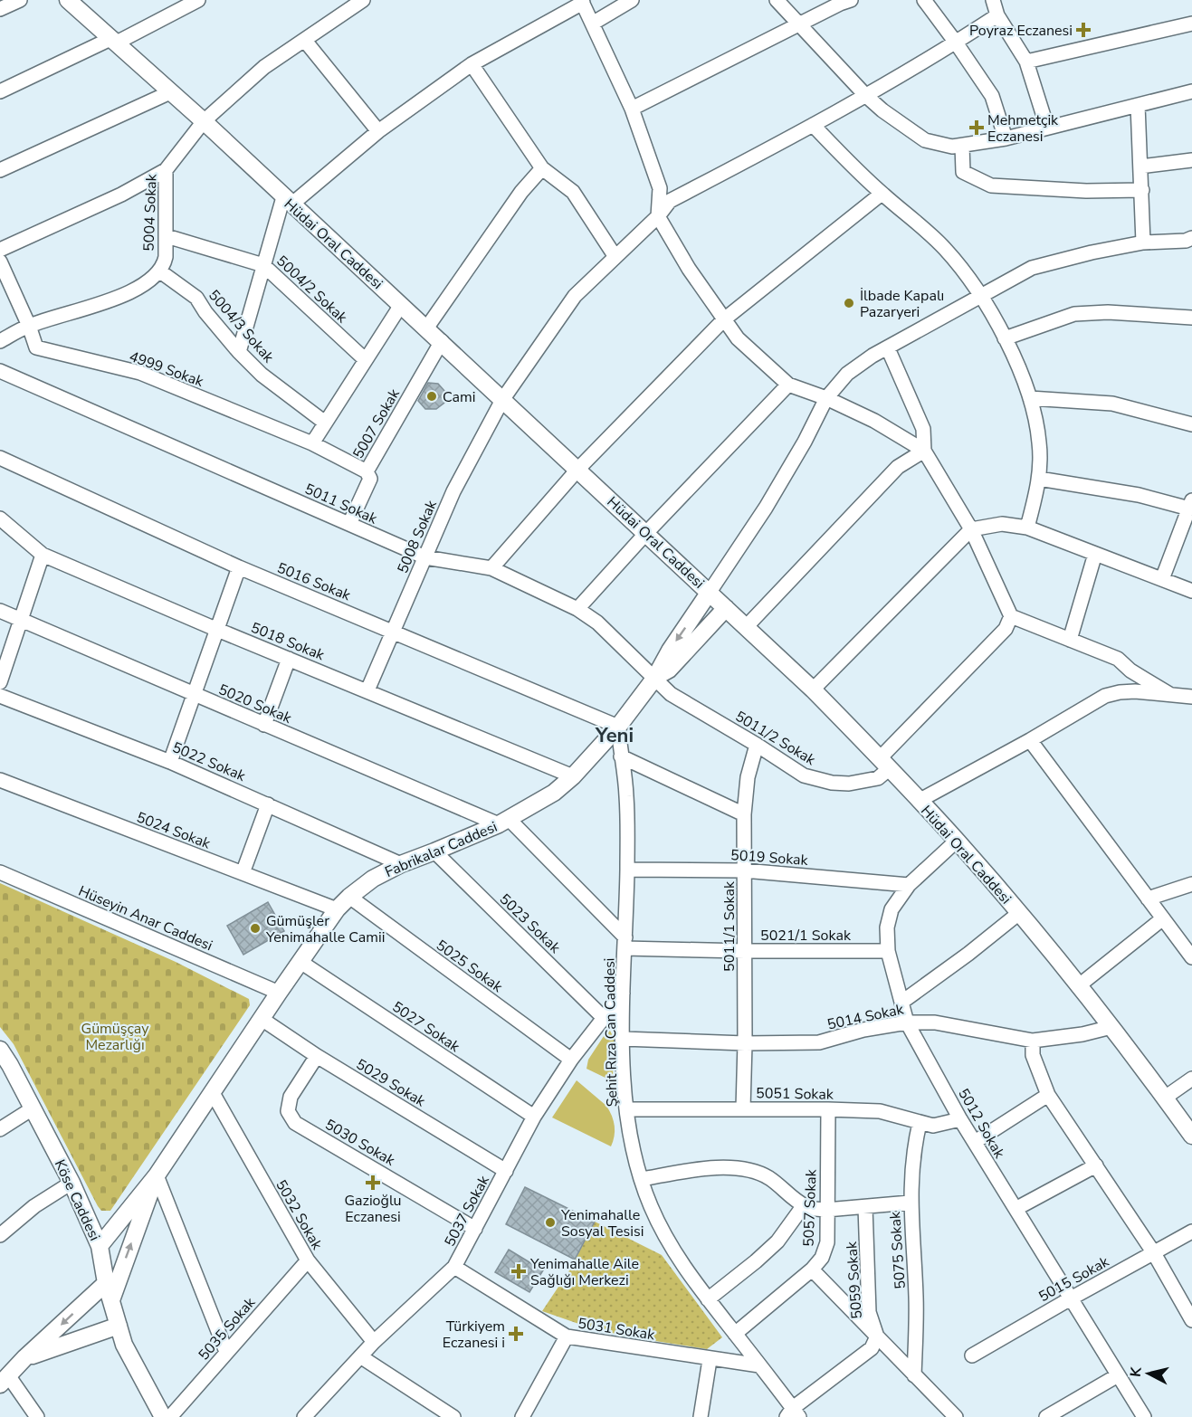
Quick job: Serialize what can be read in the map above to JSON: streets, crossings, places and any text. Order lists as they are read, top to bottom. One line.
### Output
{"streets":{"street":["5004 Sokak","Hüdai Oral Caddesi","5004/2 Sokak","5004/3 Sokak","4999 Sokak","5007 Sokak","5011 Sokak","5008 Sokak","5016 Sokak","5018 Sokak","5020 Sokak","5011/2 Sokak","5022 Sokak","5024 Sokak","Fabrikalar Caddesi","5019 Sokak","Hüseyin Anar Caddesi","5023 Sokak","5011/1 Sokak","5021/1 Sokak","5025 Sokak","5014 Sokak","5027 Sokak","Şehit Rıza Can Caddesi","5029 Sokak","5051 Sokak","5012 Sokak","5030 Sokak","Köse Caddesi","5057 Sokak","5037 Sokak","5032 Sokak","5075 Sokak","5015 Sokak","5059 Sokak","5035 Sokak","5031 Sokak"]},"crossings":[["5004 Sokak","Hüdai Oral Caddesi"],["5004 Sokak","5004/2 Sokak"],["5004 Sokak","5004/3 Sokak"],["5004 Sokak","4999 Sokak"],["Hüdai Oral Caddesi","5007 Sokak"],["Hüdai Oral Caddesi","5008 Sokak"],["Hüdai Oral Caddesi","5011/2 Sokak"],["Hüdai Oral Caddesi","Fabrikalar Caddesi"],["Hüdai Oral Caddesi","5014 Sokak"],["Hüdai Oral Caddesi","5012 Sokak"],["4999 Sokak","5007 Sokak"],["5007 Sokak","5011 Sokak"],["5011 Sokak","5008 Sokak"],["5011 Sokak","5011/2 Sokak"],["5011 Sokak","Fabrikalar Caddesi"],["5008 Sokak","5016 Sokak"],["5008 Sokak","5018 Sokak"],["5016 Sokak","Fabrikalar Caddesi"],["5016 Sokak","Şehit Rıza Can Caddesi"],["5018 Sokak","Fabrikalar Caddesi"],["5020 Sokak","Fabrikalar Caddesi"],["5011/2 Sokak","Fabrikalar Caddesi"],["5011/2 Sokak","5011/1 Sokak"],["5022 Sokak","Fabrikalar Caddesi"],["5024 Sokak","Fabrikalar Caddesi"],["Fabrikalar Caddesi","Hüseyin Anar Caddesi"],["Fabrikalar Caddesi","5023 Sokak"],["Fabrikalar Caddesi","5025 Sokak"],["Fabrikalar Caddesi","5027 Sokak"],["Fabrikalar Caddesi","Şehit Rıza Can Caddesi"],["Fabrikalar Caddesi","5029 Sokak"],["Fabrikalar Caddesi","Köse Caddesi"],["Fabrikalar Caddesi","5032 Sokak"],["5019 Sokak","5011/1 Sokak"],["5019 Sokak","Şehit Rıza Can Caddesi"],["5019 Sokak","5012 Sokak"],["5023 Sokak","5037 Sokak"],["5011/1 Sokak","5021/1 Sokak"],["5011/1 Sokak","5014 Sokak"],["5011/1 Sokak","5051 Sokak"],["5021/1 Sokak","Şehit Rıza Can Caddesi"],["5021/1 Sokak","5012 Sokak"],["5025 Sokak","5037 Sokak"],["5014 Sokak","Şehit Rıza Can Caddesi"],["5014 Sokak","5012 Sokak"],["5027 Sokak","5037 Sokak"],["Şehit Rıza Can Caddesi","5051 Sokak"],["Şehit Rıza Can Caddesi","5057 Sokak"],["Şehit Rıza Can Caddesi","5037 Sokak"],["Şehit Rıza Can Caddesi","5059 Sokak"],["Şehit Rıza Can Caddesi","5031 Sokak"],["5029 Sokak","5030 Sokak"],["5029 Sokak","5037 Sokak"],["5051 Sokak","5012 Sokak"],["5051 Sokak","5057 Sokak"],["5051 Sokak","5075 Sokak"],["5012 Sokak","5015 Sokak"],["5030 Sokak","5037 Sokak"],["5037 Sokak","5032 Sokak"],["5037 Sokak","5031 Sokak"],["5032 Sokak","5035 Sokak"]],"districts":["Yeni"],"parks":["Gümüşçay Mezarlığı"],"places":{"health":["Poyraz Eczanesi","Mehmetçik Eczanesi","Gazioğlu Eczanesi","Yenimahalle Aile Sağlığı Merkezi","Türkiyem Eczanesi i"],"other":["İlbade Kapalı Pazaryeri","Cami","Gümüşler Yenimahalle Camii","Yenimahalle Sosyal Tesisi"]},"north":"left"}
